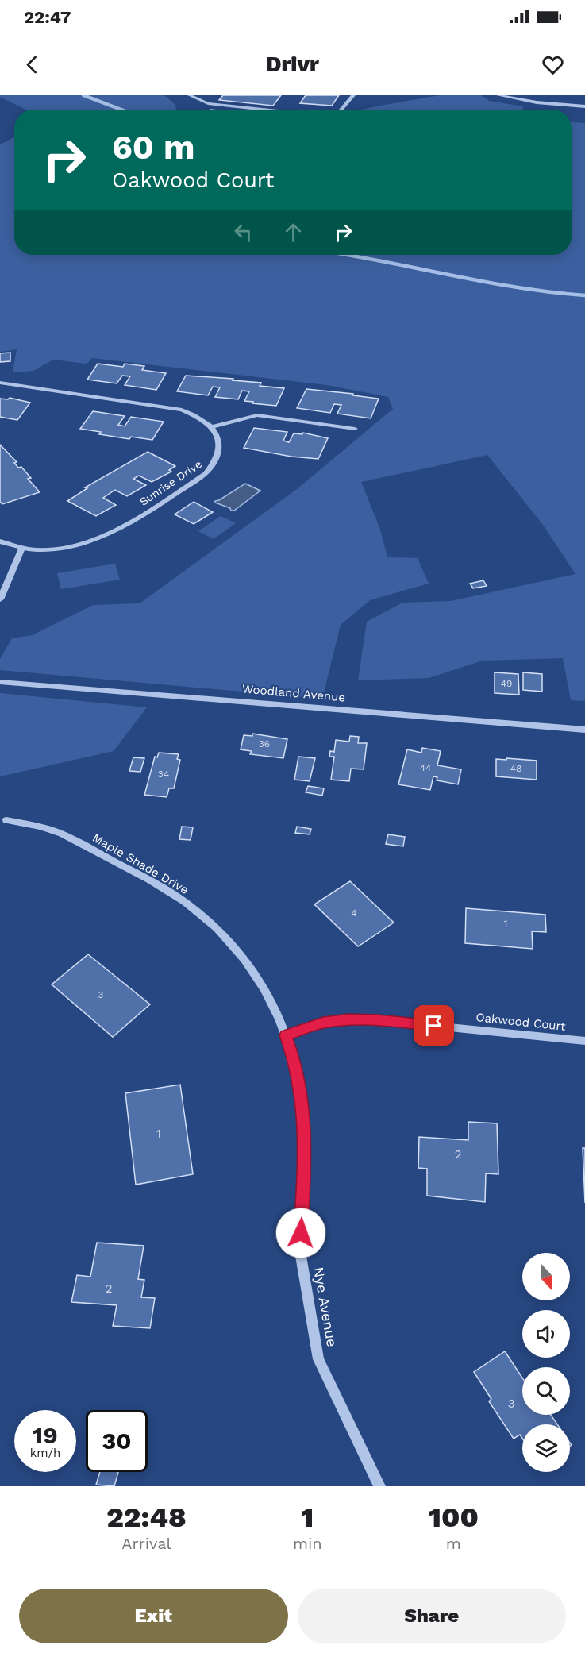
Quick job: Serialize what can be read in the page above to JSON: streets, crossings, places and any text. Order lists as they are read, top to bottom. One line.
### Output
{"streets":{"street":["Sunrise Drive","Woodland Avenue","Maple Shade Drive","Oakwood Court","Nye Avenue"]},"crossings":[["Maple Shade Drive","Oakwood Court"],["Maple Shade Drive","Nye Avenue"],["Oakwood Court","Nye Avenue"]],"house_numbers":["49","36","44","48","34","4","1","3","1","2","2","3"],"north":"bottom","page":{"status":"22:47","header":"Drivr","turn":["60 m","Oakwood Court"],"speed":"19 km/h","limit":"30","eta":["22:48","Arrival","1","min","100","m"],"buttons":["Exit","Share"]}}
